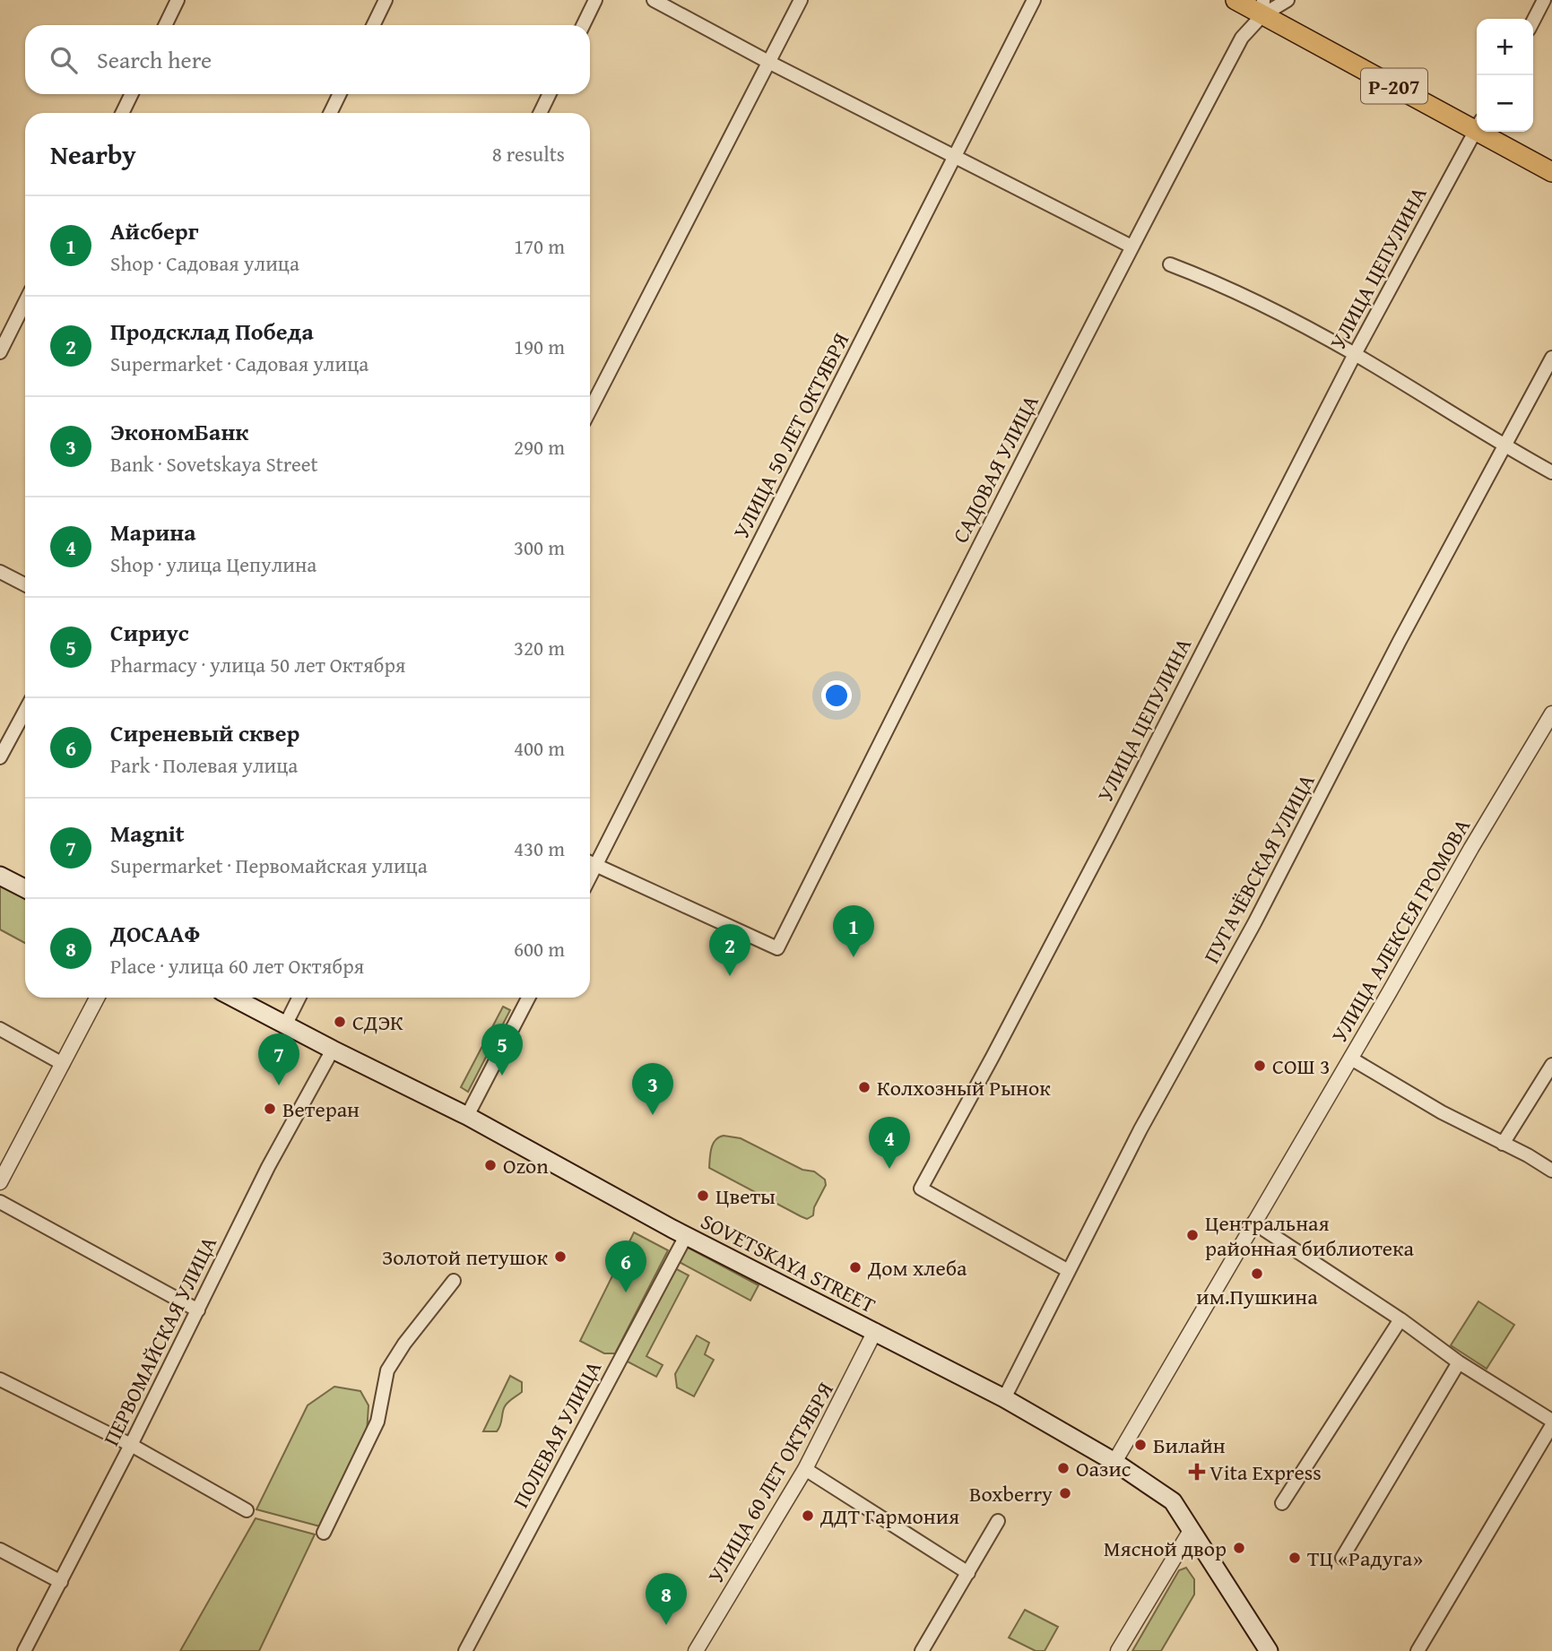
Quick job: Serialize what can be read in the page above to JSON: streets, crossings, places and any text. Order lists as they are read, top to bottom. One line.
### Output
{"streets":{"main road":["Р-207","SOVETSKAYA STREET"],"street":["УЛИЦА ЦЕПУЛИНА","УЛИЦА 50 ЛЕТ ОКТЯБРЯ","САДОВАЯ УЛИЦА","ПУГАЧЁВСКАЯ УЛИЦА","УЛИЦА АЛЕКСЕЯ ГРОМОВА","ПЕРВОМАЙСКАЯ УЛИЦА","ПОЛЕВАЯ УЛИЦА","УЛИЦА 60 ЛЕТ ОКТЯБРЯ"]},"crossings":[["Р-207","САДОВАЯ УЛИЦА"],["УЛИЦА ЦЕПУЛИНА","ПУГАЧЁВСКАЯ УЛИЦА"],["УЛИЦА 50 ЛЕТ ОКТЯБРЯ","САДОВАЯ УЛИЦА"],["ПУГАЧЁВСКАЯ УЛИЦА","SOVETSKAYA STREET"],["УЛИЦА АЛЕКСЕЯ ГРОМОВА","SOVETSKAYA STREET"],["SOVETSKAYA STREET","ПЕРВОМАЙСКАЯ УЛИЦА"],["SOVETSKAYA STREET","ПОЛЕВАЯ УЛИЦА"],["SOVETSKAYA STREET","УЛИЦА 60 ЛЕТ ОКТЯБРЯ"]],"places":{"other":["СДЭК","СОШ 3","Колхозный Рынок","Ветеран","Ozon","Цветы","Центральная районная библиотека","Золотой петушок","Дом хлеба","им.Пушкина","Билайн","Оазис","Boxberry","ДДТ Гармония","Мясной двор","ТЦ «Радуга»"],"health":["Vita Express"]},"page":{"map_buttons":["+","−"],"search":"Search here","heading":["Nearby","8 results"],"list":[{"mark":"1","name":"Айсберг","note":"Shop · Садовая улица","value":"170 m"},{"mark":"2","name":"Продсклад Победа","note":"Supermarket · Садовая улица","value":"190 m"},{"mark":"3","name":"ЭкономБанк","note":"Bank · Sovetskaya Street","value":"290 m"},{"mark":"4","name":"Марина","note":"Shop · улица Цепулина","value":"300 m"},{"mark":"5","name":"Сириус","note":"Pharmacy · улица 50 лет Октября","value":"320 m"},{"mark":"6","name":"Сиреневый сквер","note":"Park · Полевая улица","value":"400 m"},{"mark":"7","name":"Magnit","note":"Supermarket · Первомайская улица","value":"430 m"},{"mark":"8","name":"ДОСААФ","note":"Place · улица 60 лет Октября","value":"600 m"}],"pins":["1","2","5","7","3","4","6","8"]}}
